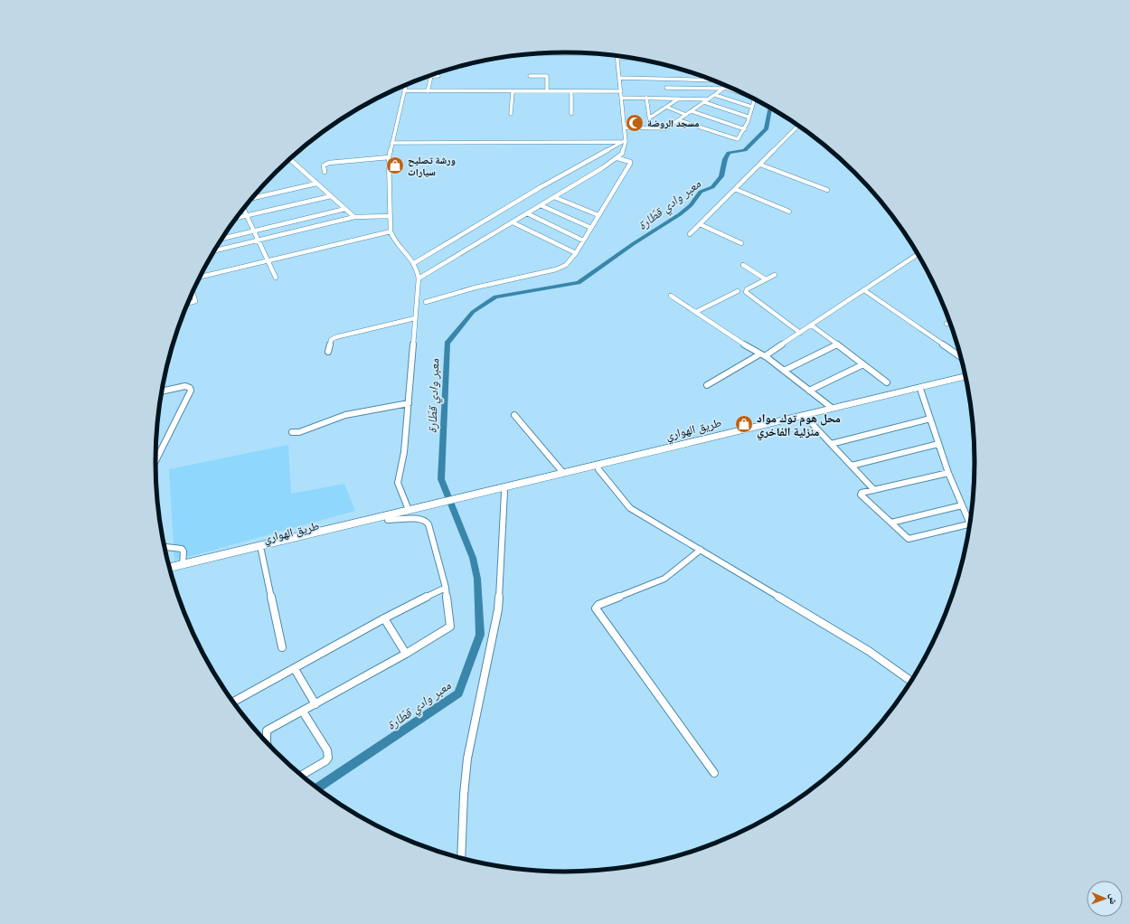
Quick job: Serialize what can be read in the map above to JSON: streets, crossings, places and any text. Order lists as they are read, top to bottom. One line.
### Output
{"streets":{"highway":["طريق الهواري"]},"water":["معبر وادي قطّارة"],"places":{"mosque":["مسجد الروضة"],"shop":["ورشة تصليح سيارات","محل هوم توك مواد منزلية الفاخري"]},"north":"right"}
